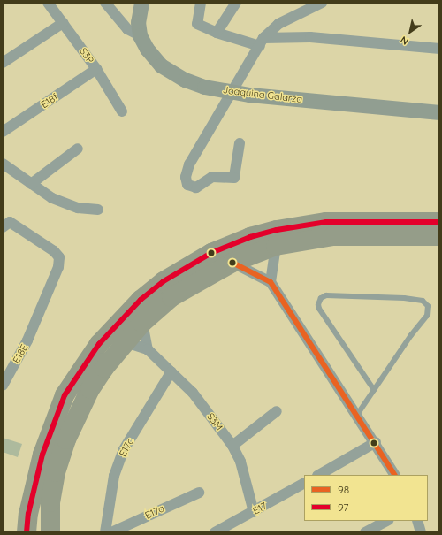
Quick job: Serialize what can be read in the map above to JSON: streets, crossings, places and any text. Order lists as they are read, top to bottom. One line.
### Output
{"streets":{"street":["S3P","Joaquina Galarza","E18f","E18E","S3M","E17c","E17","E17a"]},"crossings":[["S3P","E18f"],["S3M","E17c"],["S3M","E17"]],"lines":["transit line 97","transit line 98"],"legend":["98","97"],"north":"bottom left"}
